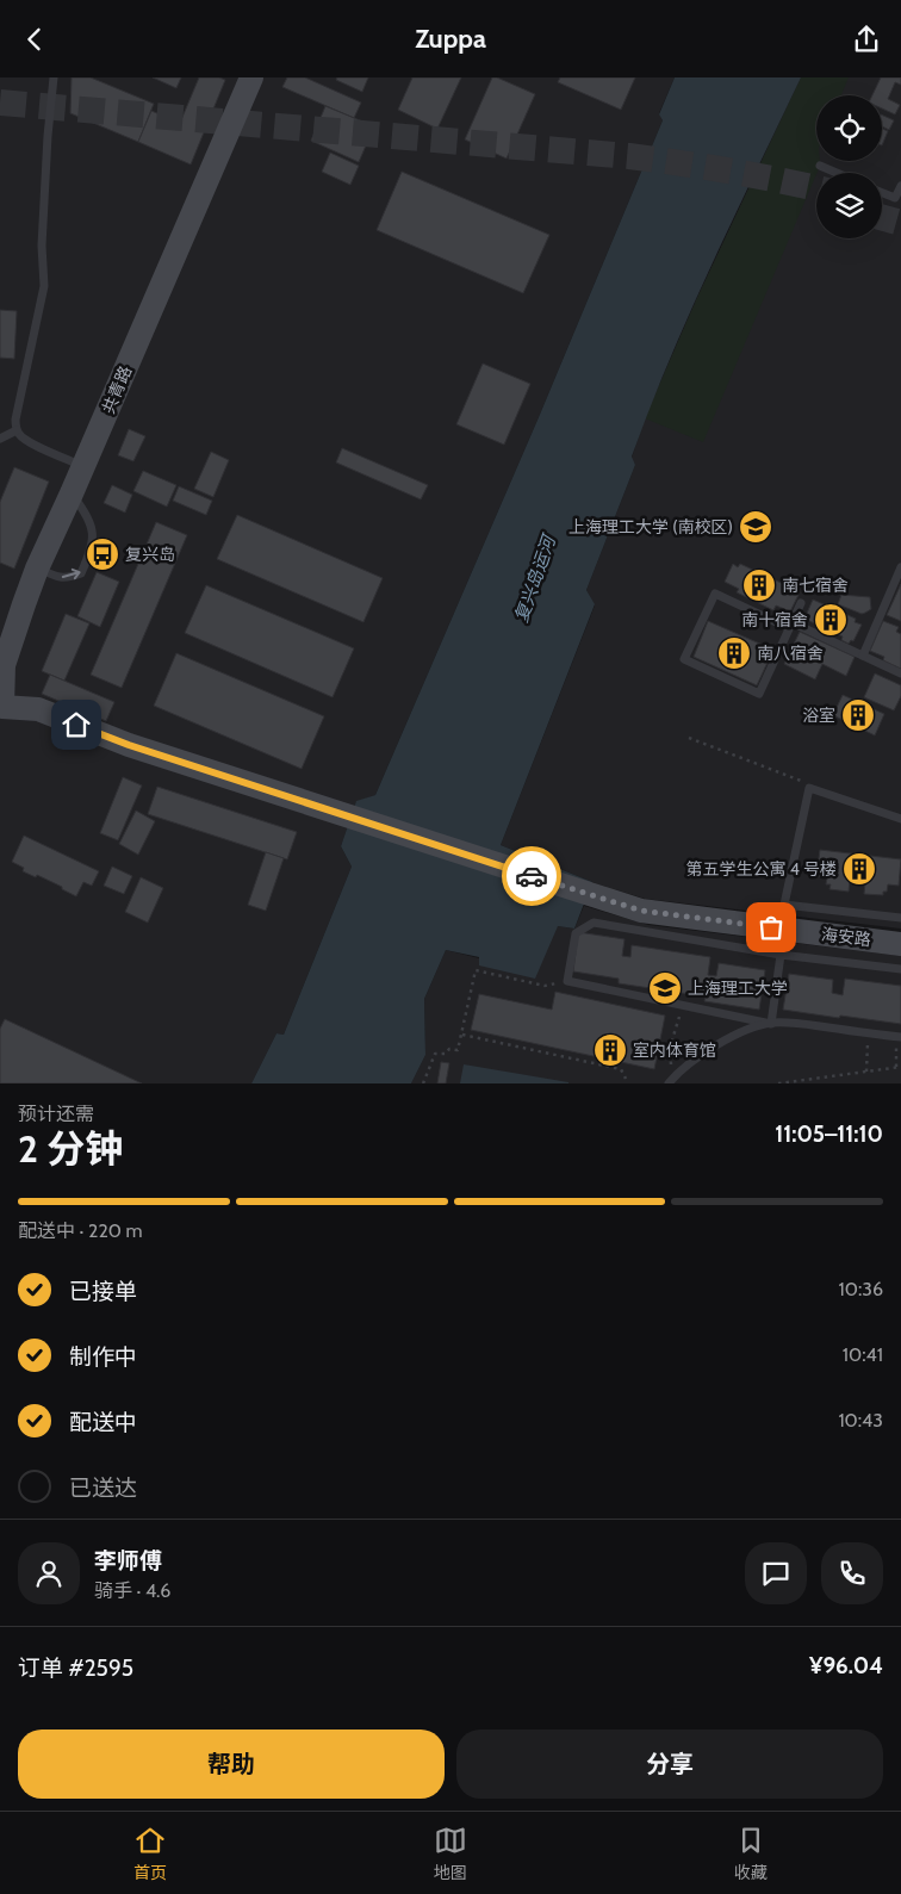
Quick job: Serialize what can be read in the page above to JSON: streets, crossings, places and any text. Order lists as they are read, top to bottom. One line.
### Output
{"streets":{"street":["共青路","海安路"]},"crossings":[["共青路","海安路"]],"water":["复兴岛运河"],"places":{"school or university":["上海理工大学 (南校区)","上海理工大学"],"bus stop":["复兴岛"],"building":["南七宿舍","南十宿舍","南八宿舍","浴室","第五学生公寓 4 号楼","室内体育馆"]},"page":{"header":"Zuppa","heading":["2 分钟","预计还需","11:05–11:10"],"panel":["李师傅","骑手 · 4.6","订单 #2595","¥96.04"],"bar":"配送中 · 220 m","list":[["已接单","10:36"],["制作中","10:41"],["配送中","10:43"],"已送达"],"buttons":["帮助","分享"],"tabs":["首页","地图","收藏"]}}
